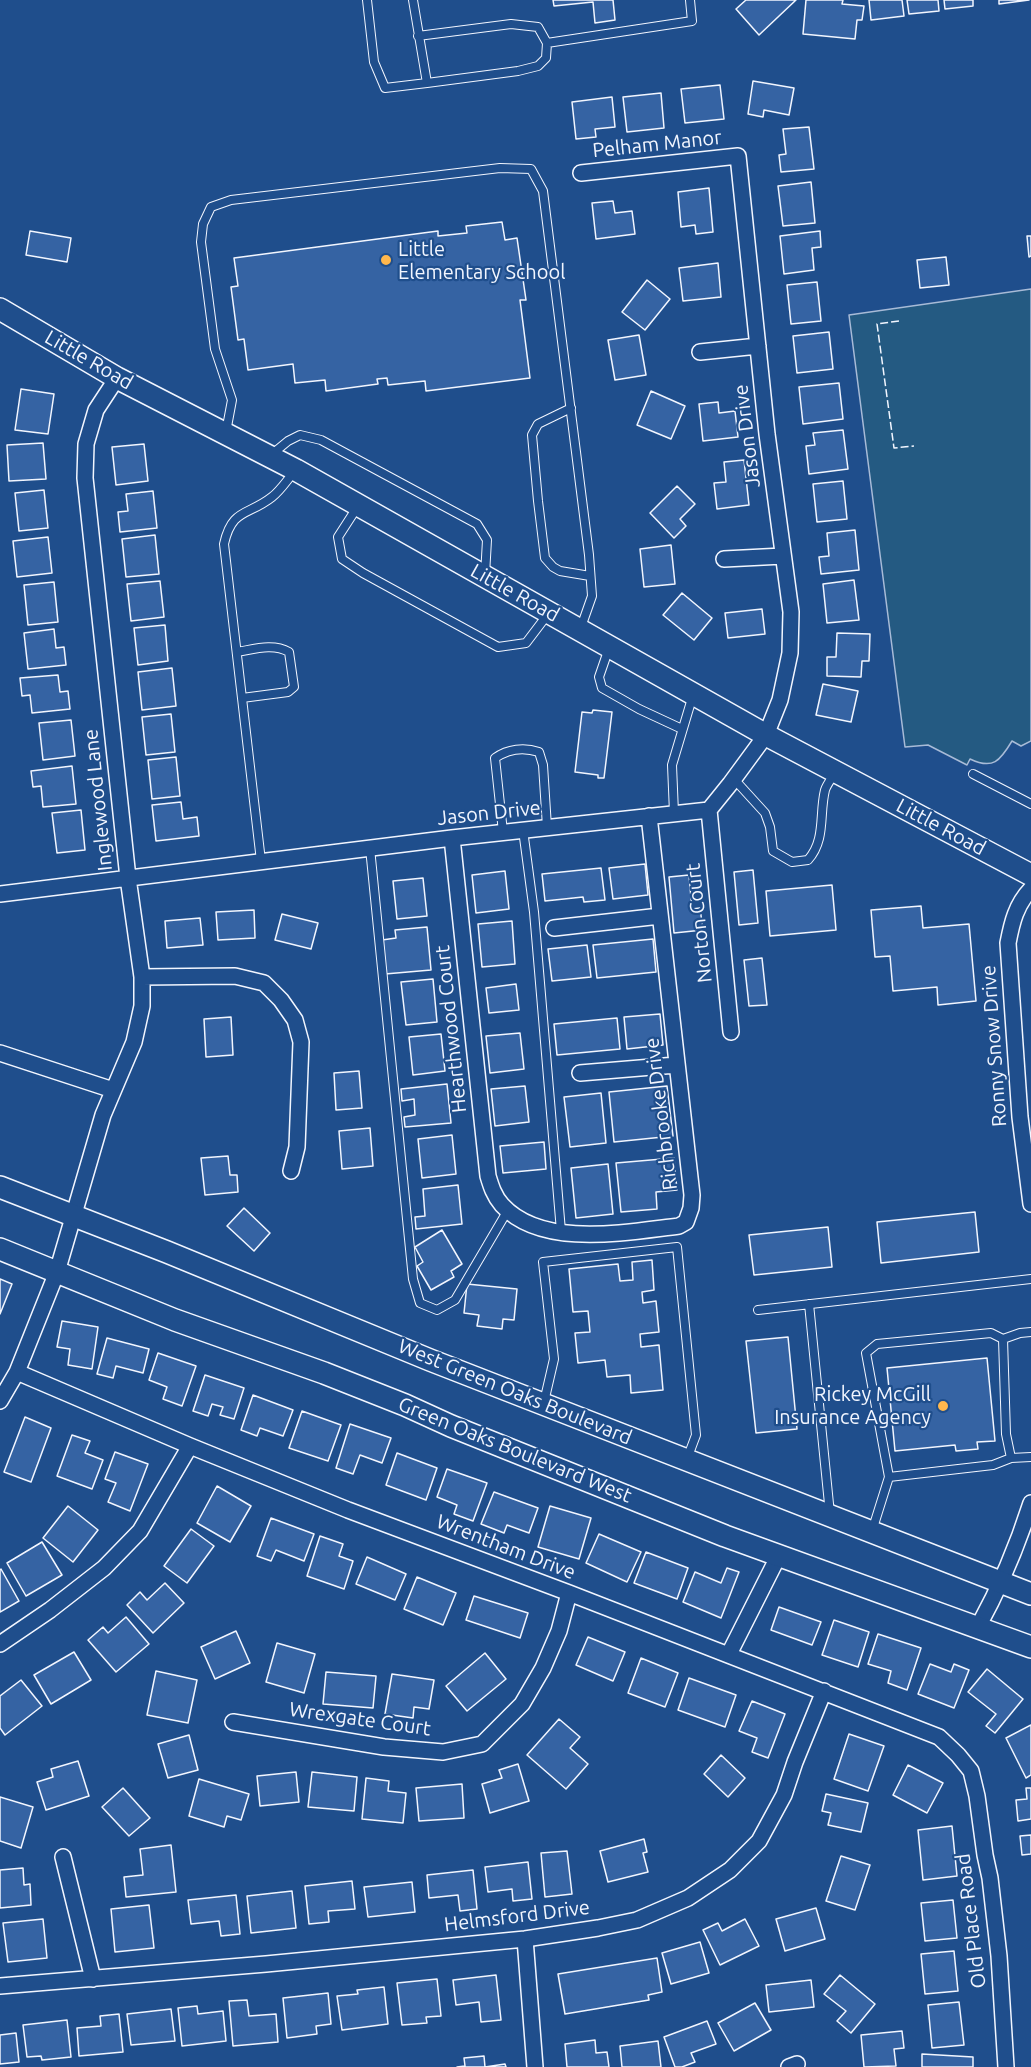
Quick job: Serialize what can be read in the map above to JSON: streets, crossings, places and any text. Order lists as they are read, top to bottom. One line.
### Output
{"streets":{"main road":["Little Road","West Green Oaks Boulevard","Green Oaks Boulevard West"],"street":["Pelham Manor","Jason Drive","Inglewood Lane","Norton Court","Hearthwood Court","Ronny Snow Drive","Richbrooke Drive","Wrentham Drive","Wrexgate Court","Helmsford Drive","Old Place Road"]},"crossings":[["Pelham Manor","Jason Drive"],["Little Road","Jason Drive"],["Little Road","Inglewood Lane"],["Jason Drive","Inglewood Lane"],["Jason Drive","Norton Court"],["Jason Drive","Hearthwood Court"],["Jason Drive","Richbrooke Drive"],["Inglewood Lane","West Green Oaks Boulevard"],["Inglewood Lane","Green Oaks Boulevard West"],["Inglewood Lane","Wrentham Drive"],["Hearthwood Court","Richbrooke Drive"],["Wrentham Drive","Wrexgate Court"],["Wrentham Drive","Helmsford Drive"],["Wrentham Drive","Old Place Road"]],"places":["Little Elementary School","Rickey McGill Insurance Agency"]}
